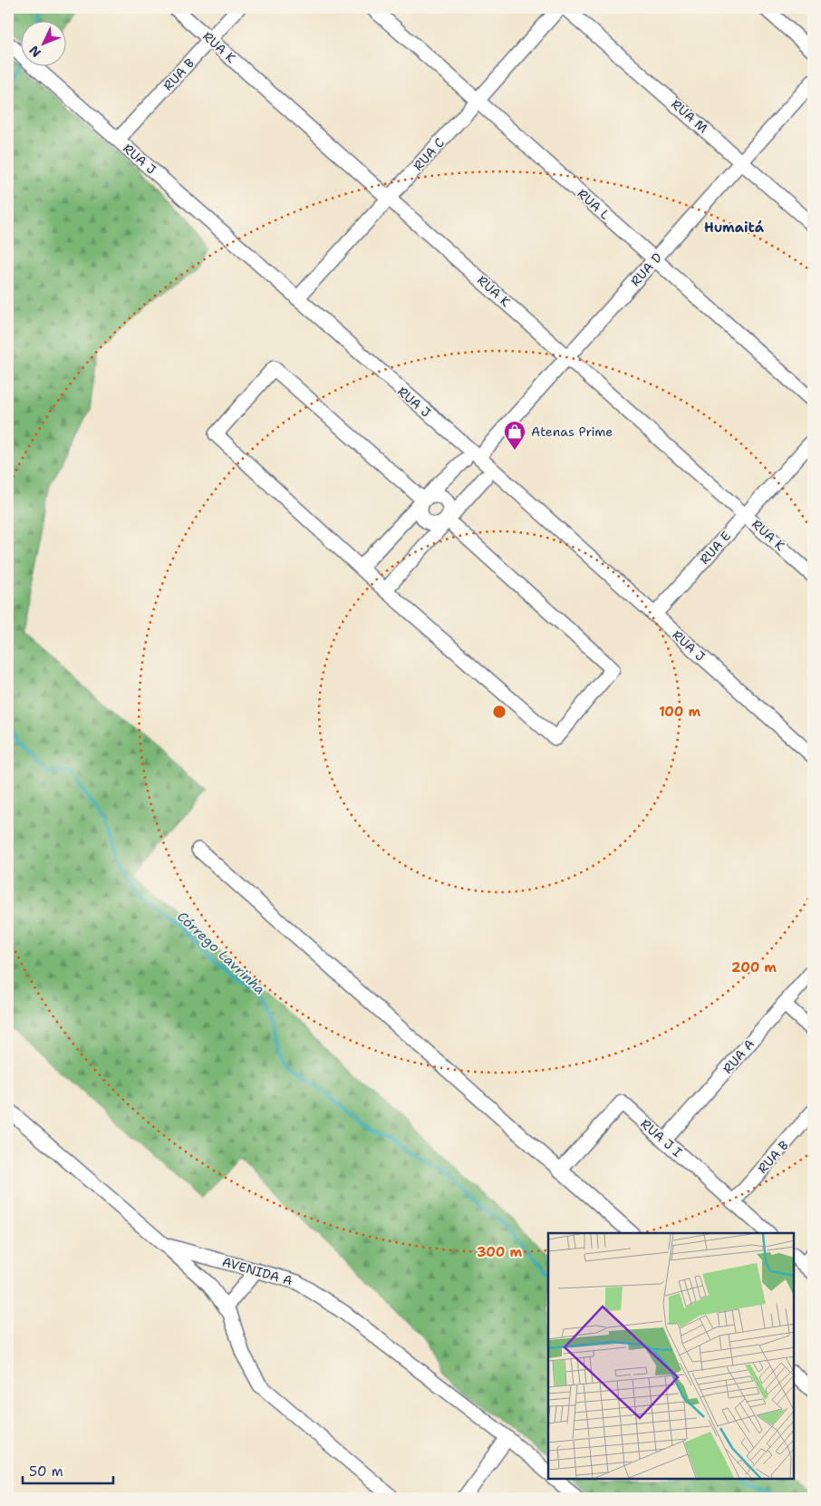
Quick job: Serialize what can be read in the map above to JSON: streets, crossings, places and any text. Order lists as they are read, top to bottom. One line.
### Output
{"streets":{"street":["RUA K","RUA B","RUA M","RUA C","RUA J","RUA L","RUA D","RUA E","RUA A","RUA J I","AVENIDA A"]},"crossings":[["RUA K","RUA B"],["RUA K","RUA C"],["RUA K","RUA D"],["RUA K","RUA E"],["RUA B","RUA J"],["RUA B","RUA J I"],["RUA M","RUA D"],["RUA C","RUA J"],["RUA C","RUA L"],["RUA J","RUA D"],["RUA J","RUA E"],["RUA L","RUA D"],["RUA A","RUA J I"]],"districts":["Humaitá"],"water":["Córrego Lavrinha"],"places":{"shop":["Atenas Prime"]},"scale_bar":"50 m","north":"bottom left","rings":["100 m","200 m","300 m"]}
